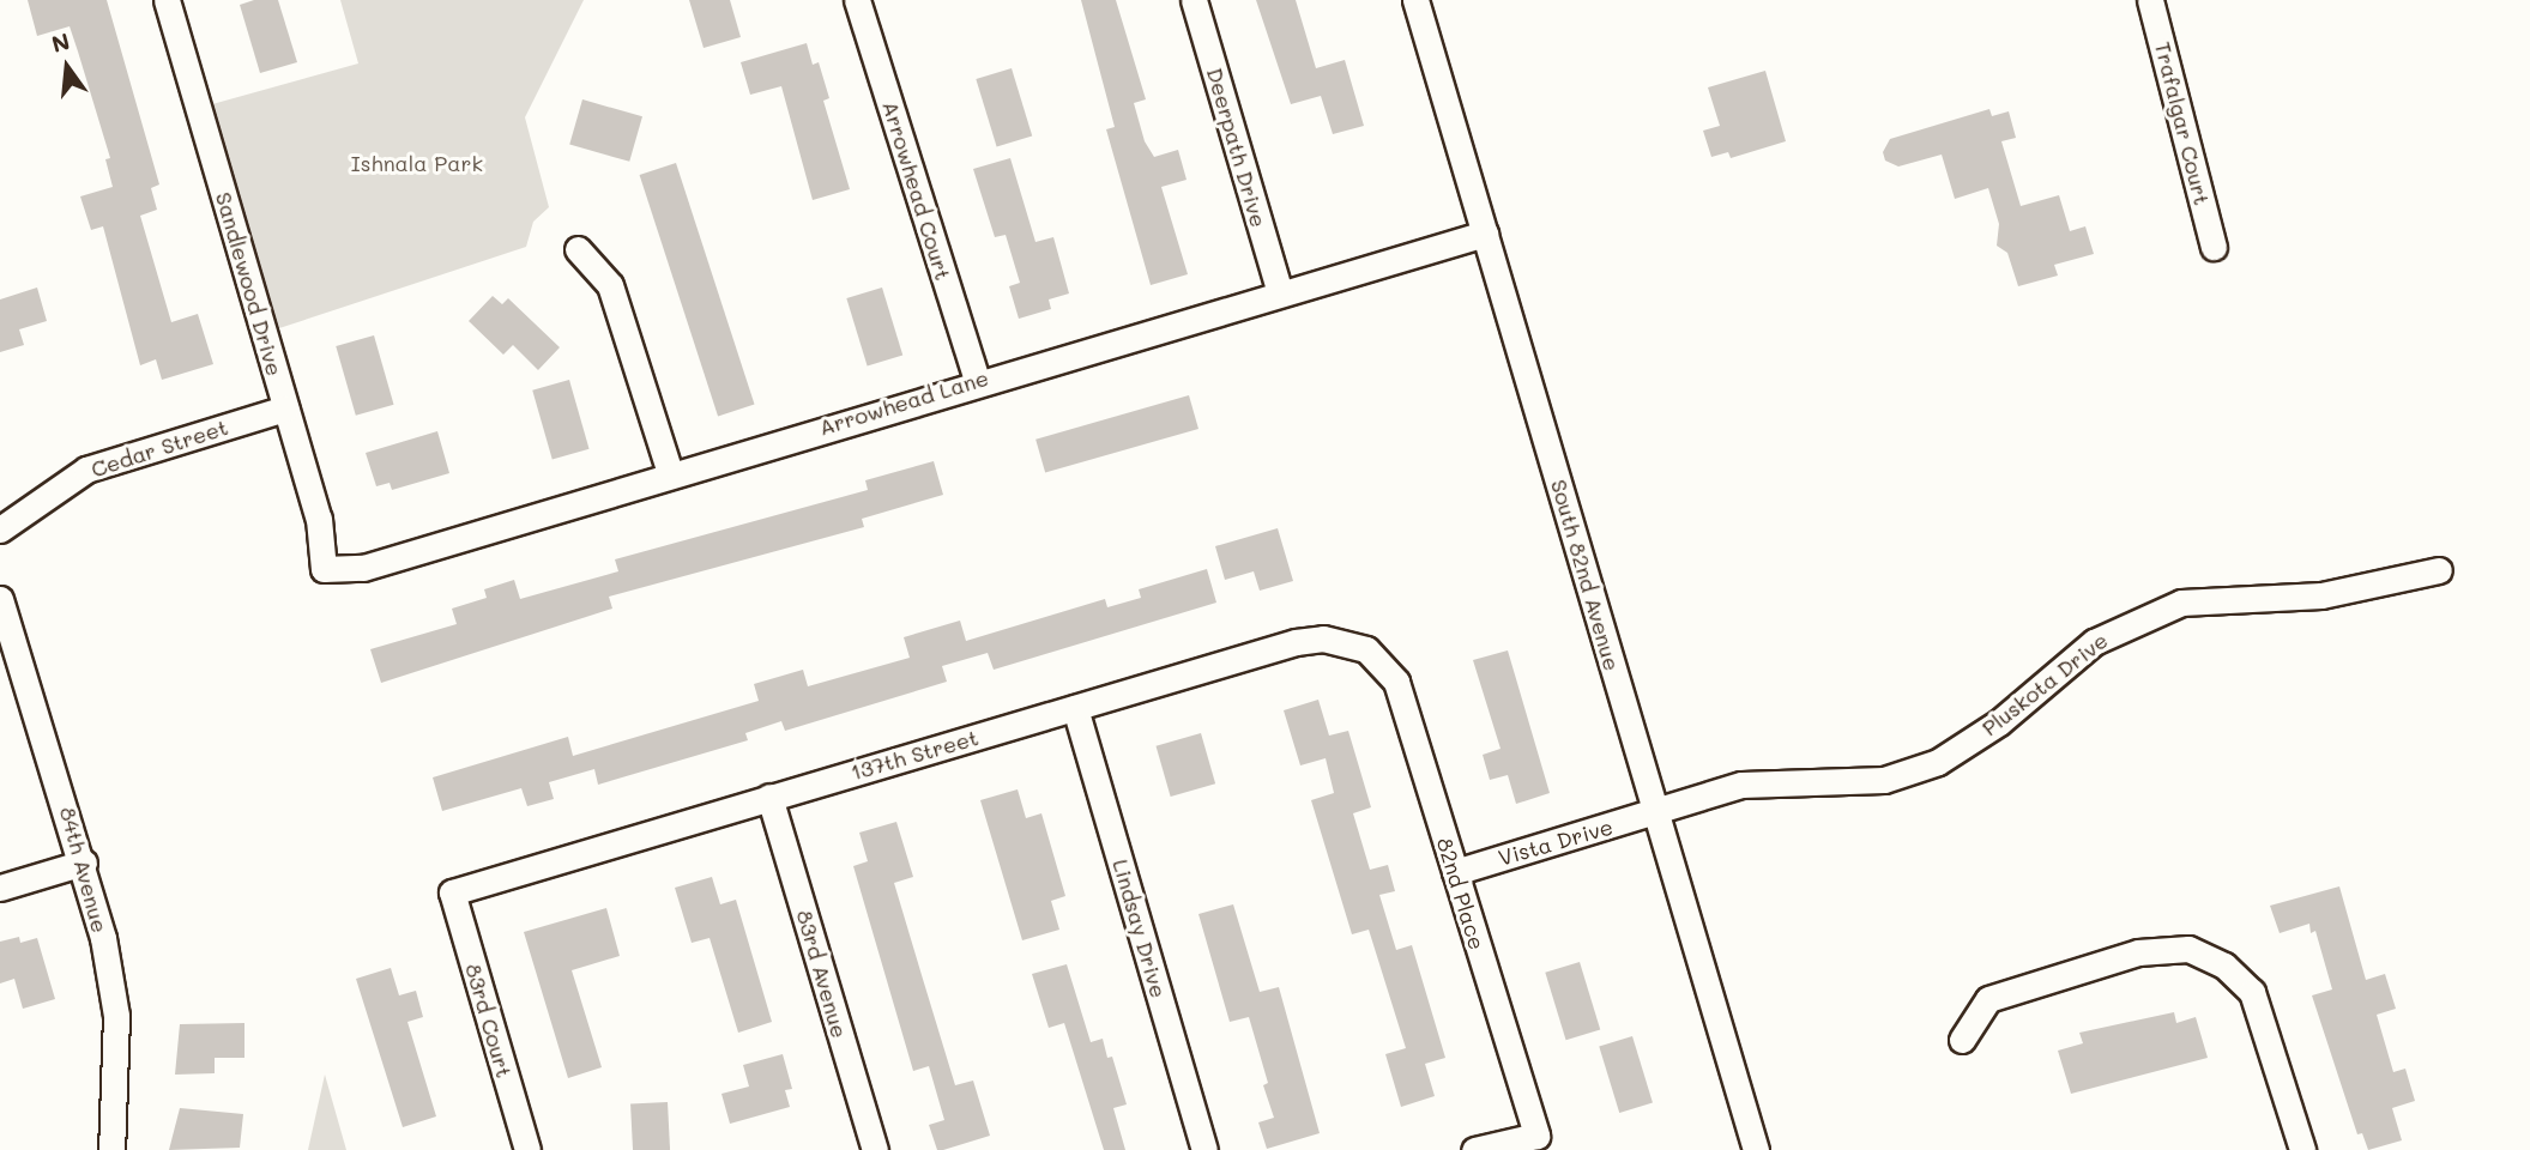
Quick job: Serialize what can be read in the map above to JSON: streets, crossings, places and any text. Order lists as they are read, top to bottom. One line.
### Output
{"streets":{"street":["Trafalgar Court","Deerpath Drive","Arrowhead Court","Sandlewood Drive","Arrowhead Lane","Cedar Street","South 82nd Avenue","Pluskota Drive","137th Street","Vista Drive","84th Avenue","82nd Place","Lindsay Drive","83rd Avenue","83rd Court"]},"crossings":[["Deerpath Drive","Arrowhead Lane"],["Arrowhead Court","Arrowhead Lane"],["Sandlewood Drive","Arrowhead Lane"],["Sandlewood Drive","Cedar Street"],["Arrowhead Lane","South 82nd Avenue"],["South 82nd Avenue","Pluskota Drive"],["South 82nd Avenue","Vista Drive"],["Pluskota Drive","Vista Drive"],["137th Street","82nd Place"],["137th Street","Lindsay Drive"],["137th Street","83rd Avenue"],["137th Street","83rd Court"],["Vista Drive","82nd Place"]],"parks":["Ishnala Park"],"north":"top"}
